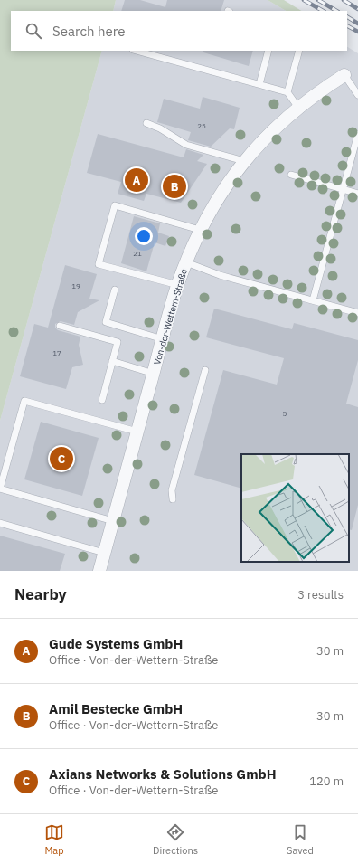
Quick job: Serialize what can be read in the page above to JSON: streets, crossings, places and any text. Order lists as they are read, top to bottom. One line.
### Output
{"streets":{"street":["Von-der-Wettern-Straße"]},"house_numbers":["25","21","19","17","5"],"page":{"search":"Search here","pins":["A","B","C"],"heading":["Nearby","3 results"],"list":[{"mark":"A","name":"Gude Systems GmbH","note":"Office · Von-der-Wettern-Straße","value":"30 m"},{"mark":"B","name":"Amil Bestecke GmbH","note":"Office · Von-der-Wettern-Straße","value":"30 m"},{"mark":"C","name":"Axians Networks & Solutions GmbH","note":"Office · Von-der-Wettern-Straße","value":"120 m"}],"nav":["Map","Directions","Saved"]}}
